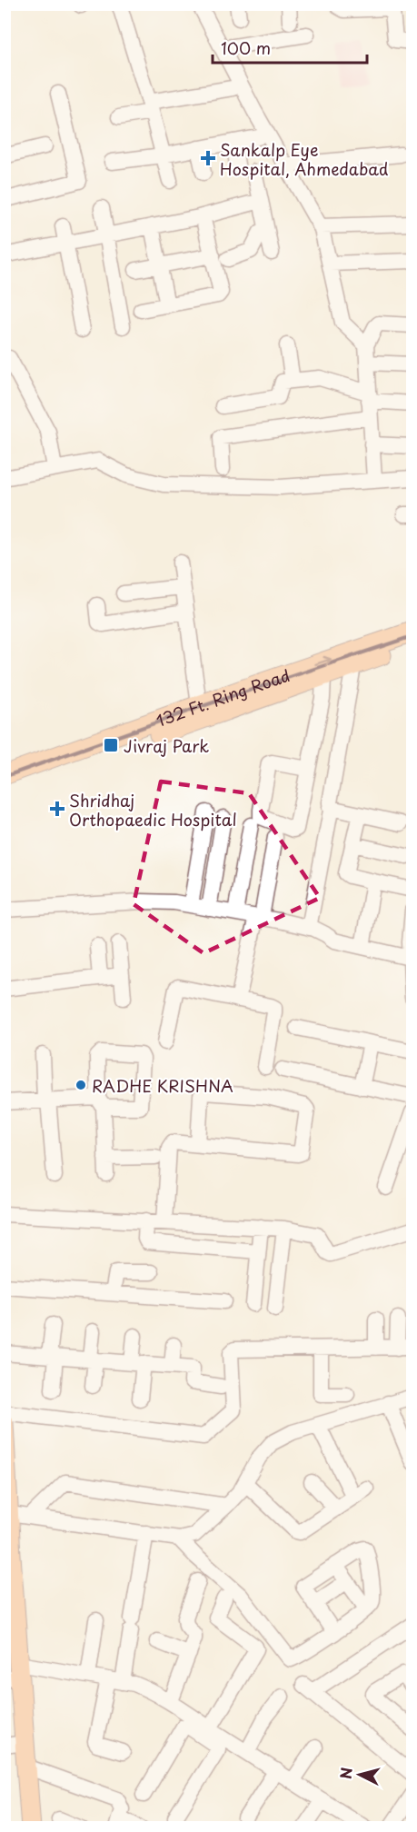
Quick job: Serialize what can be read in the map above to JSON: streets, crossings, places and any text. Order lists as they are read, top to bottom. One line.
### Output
{"streets":{"main road":["132 Ft. Ring Road"]},"places":{"health":["Sankalp Eye Hospital, Ahmedabad","Shridhaj Orthopaedic Hospital"],"transit":["Jivraj Park"],"other":["RADHE KRISHNA"]},"scale_bar":"100 m","north":"left"}
